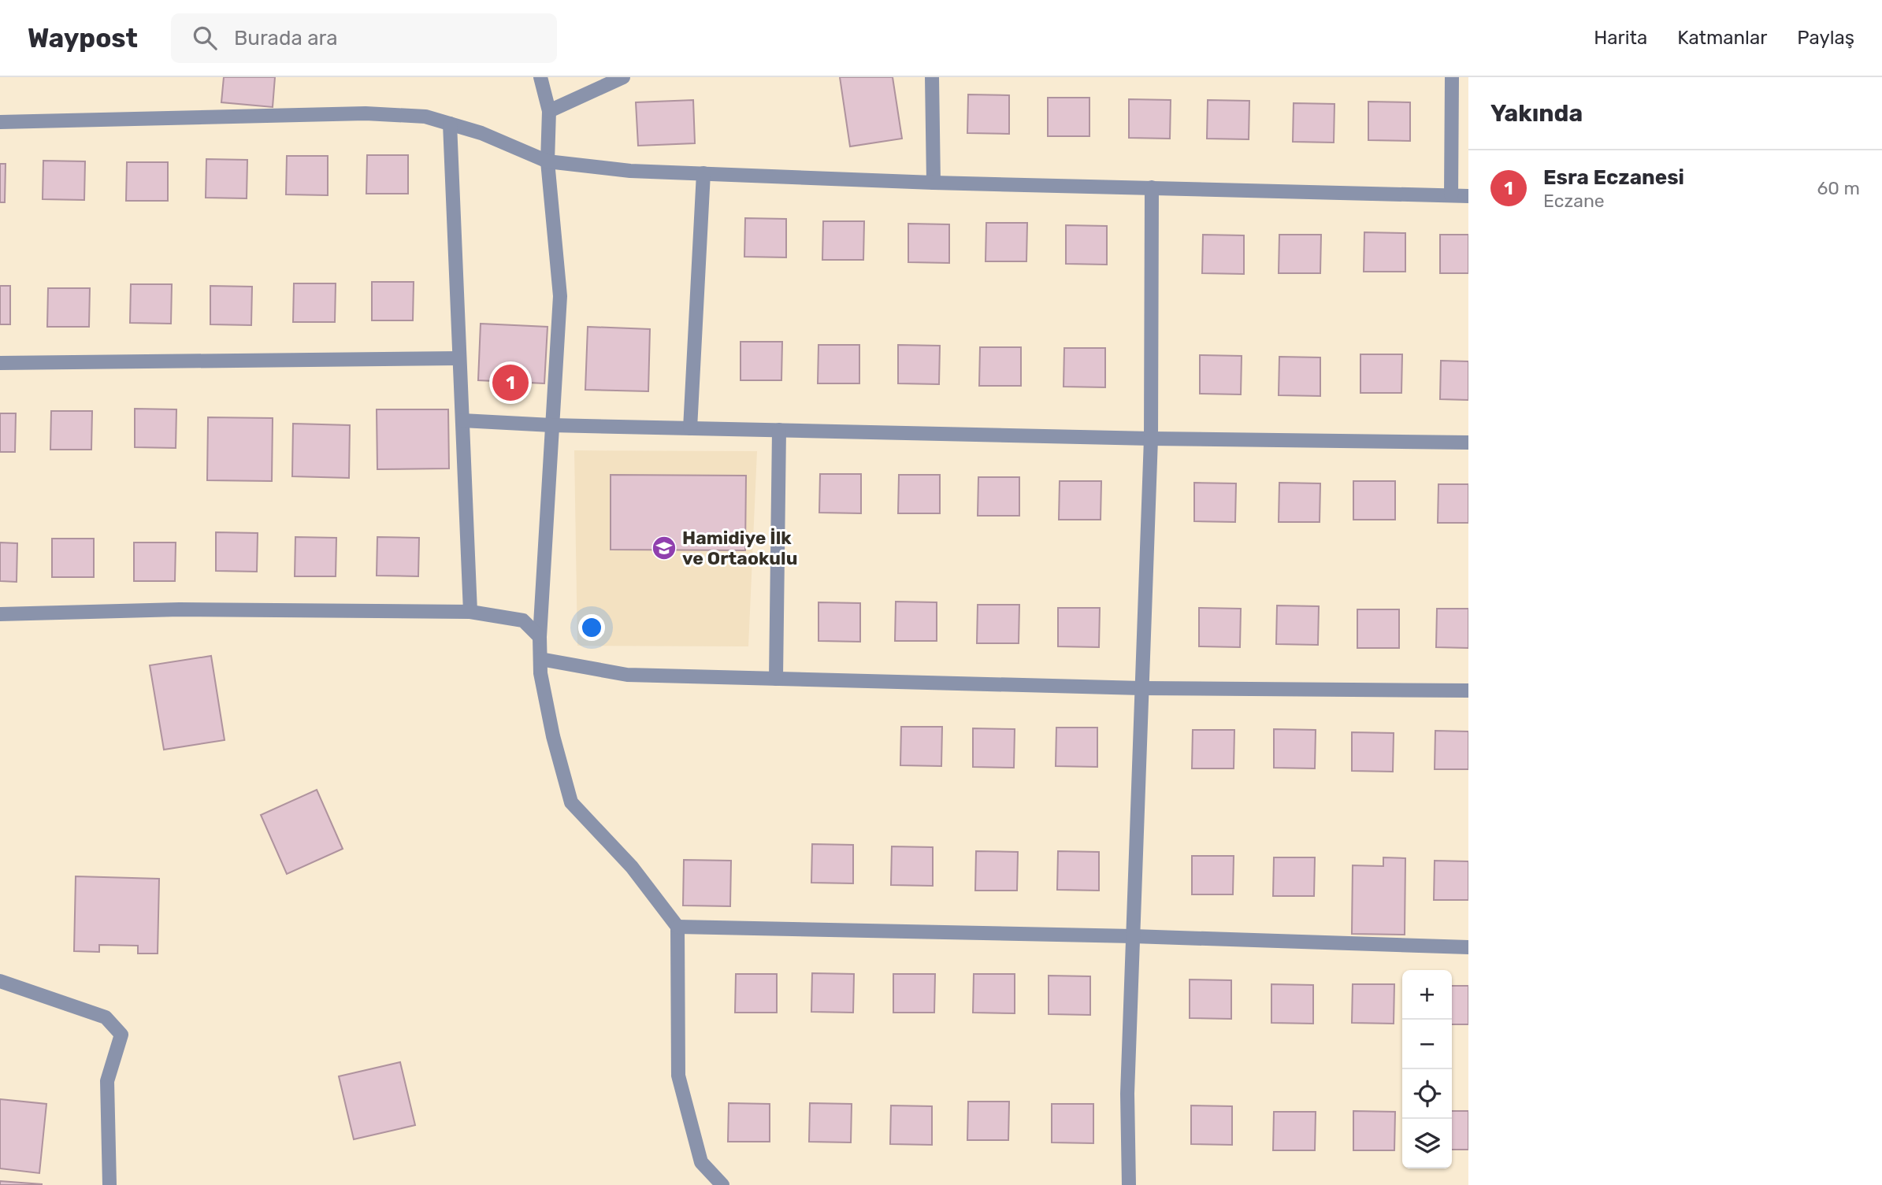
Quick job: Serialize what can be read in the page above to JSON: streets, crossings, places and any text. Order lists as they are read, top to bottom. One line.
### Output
{"places":{"school or university":["Hamidiye İlk ve Ortaokulu"]},"page":{"header":"Waypost","search":"Burada ara","nav":["Harita","Katmanlar","Paylaş"],"heading":"Yakında","list":[{"mark":"1","name":"Esra Eczanesi","note":"Eczane","value":"60 m"}],"pins":"1","map_buttons":["+","−"]}}
